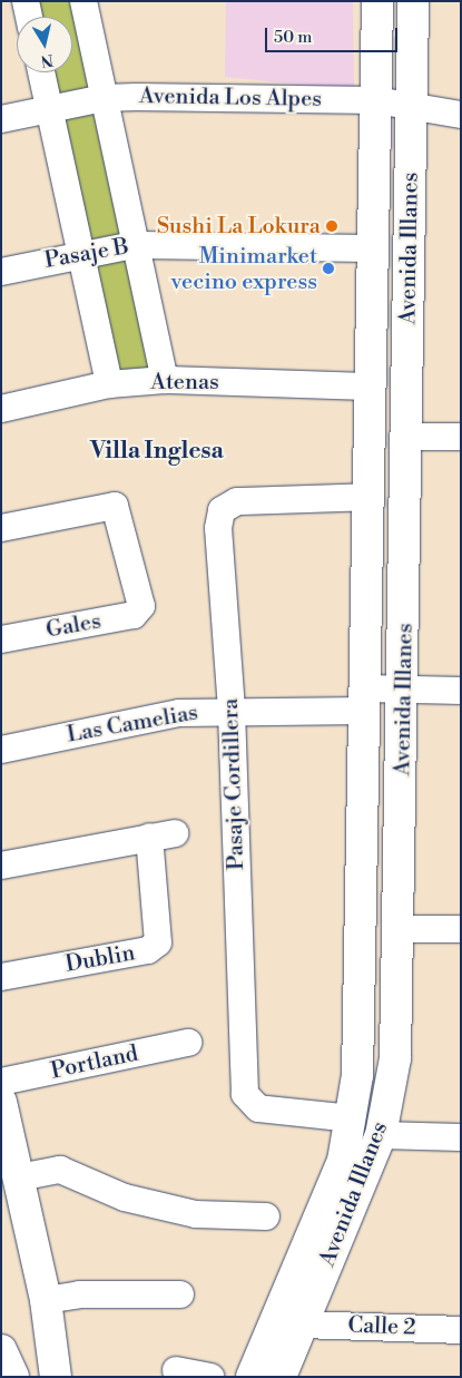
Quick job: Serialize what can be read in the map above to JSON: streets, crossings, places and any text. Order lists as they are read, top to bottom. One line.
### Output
{"streets":{"main road":["Avenida Illanes"],"street":["Avenida Los Alpes","Pasaje B","Atenas","Gales","Las Camelias","Pasaje Cordillera","Dublin","Portland","Calle 2"]},"crossings":[["Avenida Los Alpes","Avenida Illanes"],["Avenida Illanes","Pasaje B"],["Avenida Illanes","Atenas"],["Avenida Illanes","Las Camelias"],["Avenida Illanes","Pasaje Cordillera"],["Avenida Illanes","Calle 2"],["Las Camelias","Pasaje Cordillera"]],"districts":["Villa Inglesa"],"places":["Sushi La Lokura","Minimarket vecino express"],"scale_bar":"50 m","north":"bottom"}
